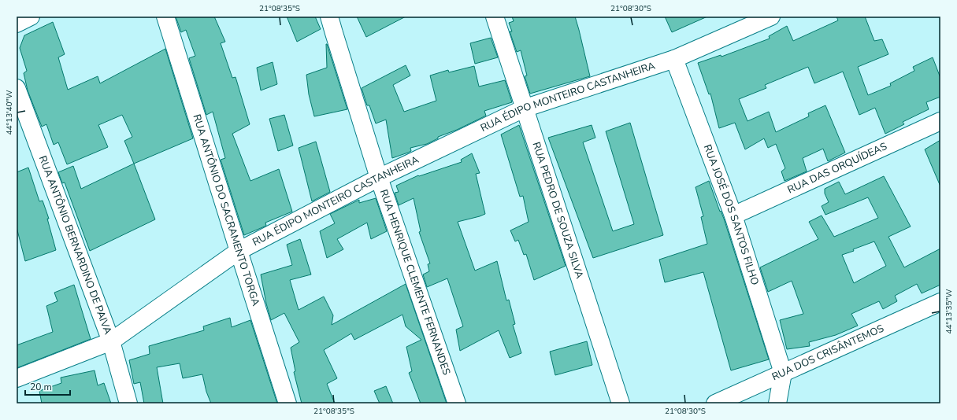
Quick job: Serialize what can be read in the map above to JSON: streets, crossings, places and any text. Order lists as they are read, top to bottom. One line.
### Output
{"streets":{"street":["RUA ÉDIPO MONTEIRO CASTANHEIRA","RUA DAS ORQUÍDEAS","RUA ANTÔNIO DO SACRAMENTO TORGA","RUA PEDRO DE SOUZA SILVA","RUA JOSÉ DOS SANTOS FILHO","RUA ANTÔNIO BERNARDINO DE PAIVA","RUA HENRIQUE CLEMENTE FERNANDES","RUA DOS CRISÂNTEMOS"]},"crossings":[["RUA ÉDIPO MONTEIRO CASTANHEIRA","RUA ANTÔNIO DO SACRAMENTO TORGA"],["RUA ÉDIPO MONTEIRO CASTANHEIRA","RUA PEDRO DE SOUZA SILVA"],["RUA ÉDIPO MONTEIRO CASTANHEIRA","RUA JOSÉ DOS SANTOS FILHO"],["RUA ÉDIPO MONTEIRO CASTANHEIRA","RUA ANTÔNIO BERNARDINO DE PAIVA"],["RUA ÉDIPO MONTEIRO CASTANHEIRA","RUA HENRIQUE CLEMENTE FERNANDES"],["RUA DAS ORQUÍDEAS","RUA JOSÉ DOS SANTOS FILHO"],["RUA JOSÉ DOS SANTOS FILHO","RUA DOS CRISÂNTEMOS"]],"scale_bar":"20 m","coordinates":["21°08'35\"S","21°08'30\"S","44°13'40\"W","44°13'35\"W"]}
